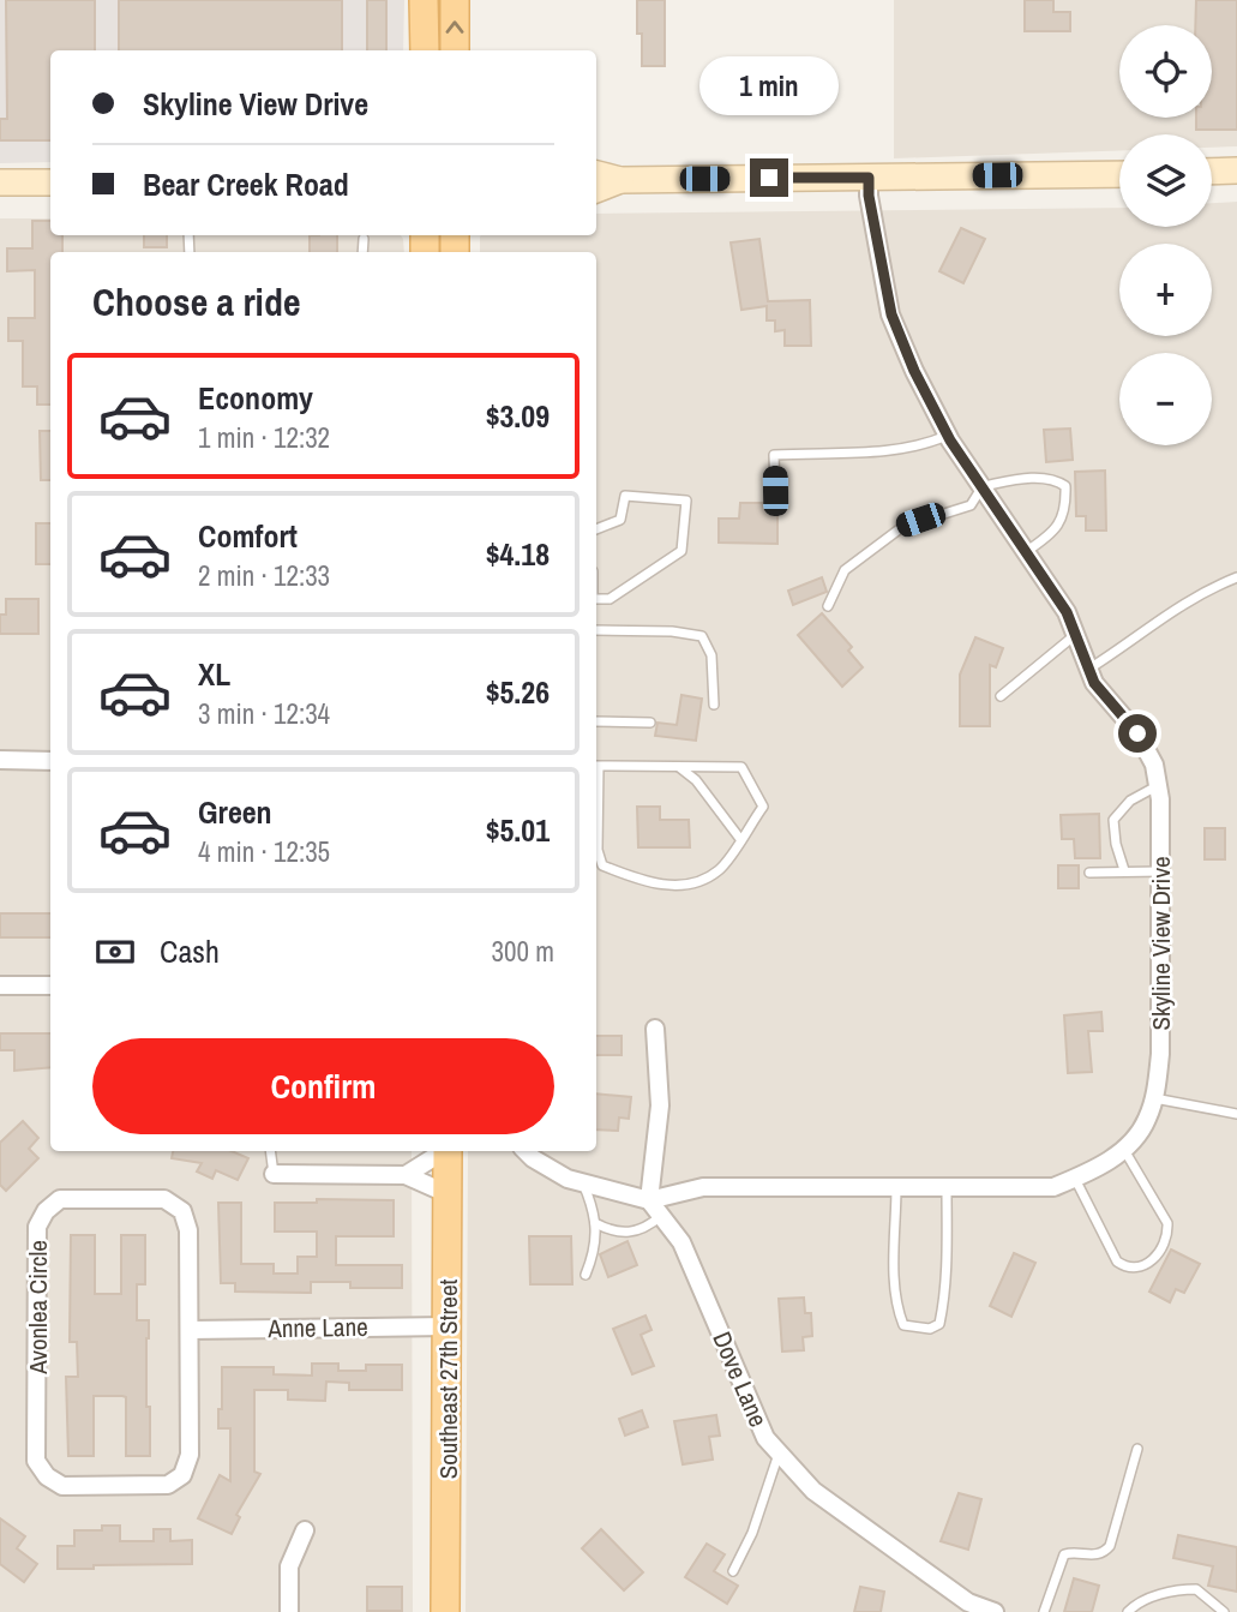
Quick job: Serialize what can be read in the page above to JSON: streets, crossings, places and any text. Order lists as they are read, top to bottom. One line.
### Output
{"streets":{"main road":["Southeast 27th Street"],"street":["Skyline View Drive","Avonlea Circle","Anne Lane","Dove Lane"]},"crossings":[["Skyline View Drive","Dove Lane"],["Avonlea Circle","Anne Lane"],["Anne Lane","Southeast 27th Street"]],"page":{"map_buttons":["+","−"],"banner":["Skyline View Drive","Bear Creek Road"],"bubble":"1 min","heading":"Choose a ride","list":[{"name":"Economy","note":"1 min · 12:32","value":"$3.09"},{"name":"Comfort","note":"2 min · 12:33","value":"$4.18"},{"name":"XL","note":"3 min · 12:34","value":"$5.26"},{"name":"Green","note":"4 min · 12:35","value":"$5.01"}],"pay":["Cash","300 m"],"buttons":"Confirm"}}
